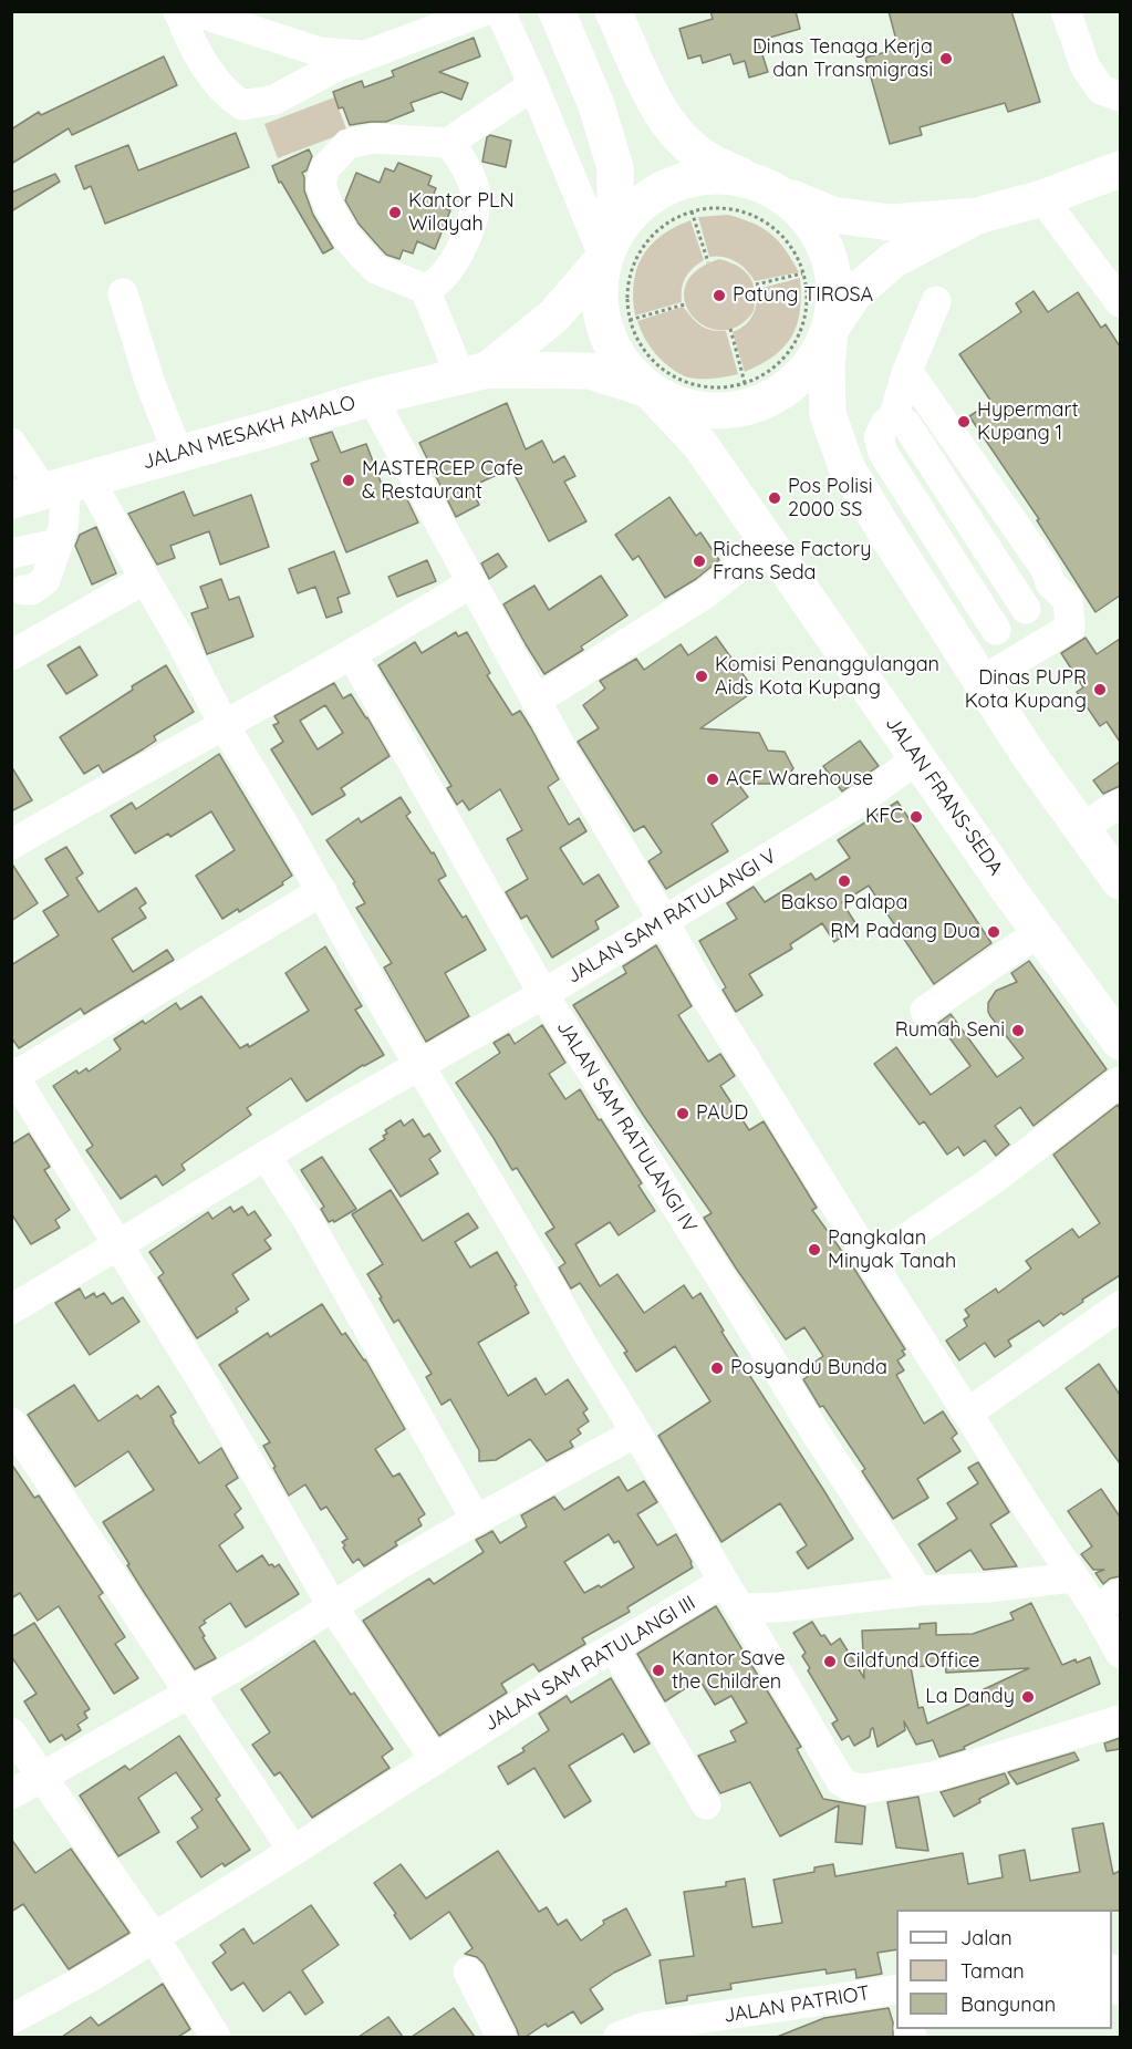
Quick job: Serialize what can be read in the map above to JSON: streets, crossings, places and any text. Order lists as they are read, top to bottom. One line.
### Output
{"streets":{"main road":["JALAN MESAKH AMALO","JALAN FRANS-SEDA"],"street":["JALAN SAM RATULANGI V","JALAN SAM RATULANGI IV","JALAN SAM RATULANGI III","JALAN PATRIOT"]},"crossings":[["JALAN MESAKH AMALO","JALAN FRANS-SEDA"],["JALAN FRANS-SEDA","JALAN SAM RATULANGI V"],["JALAN SAM RATULANGI V","JALAN SAM RATULANGI IV"]],"places":["Dinas Tenaga Kerja dan Transmigrasi","Kantor PLN Wilayah","Patung TIROSA","Hypermart Kupang 1","MASTERCEP Cafe & Restaurant","Pos Polisi 2000 SS","Richeese Factory Frans Seda","Komisi Penanggulangan Aids Kota Kupang","Dinas PUPR Kota Kupang","ACF Warehouse","KFC","Bakso Palapa","RM Padang Dua","Rumah Seni","PAUD","Pangkalan Minyak Tanah","Posyandu Bunda","Cildfund Office","Kantor Save the Children","La Dandy"],"legend":["Jalan","Taman","Bangunan"]}
